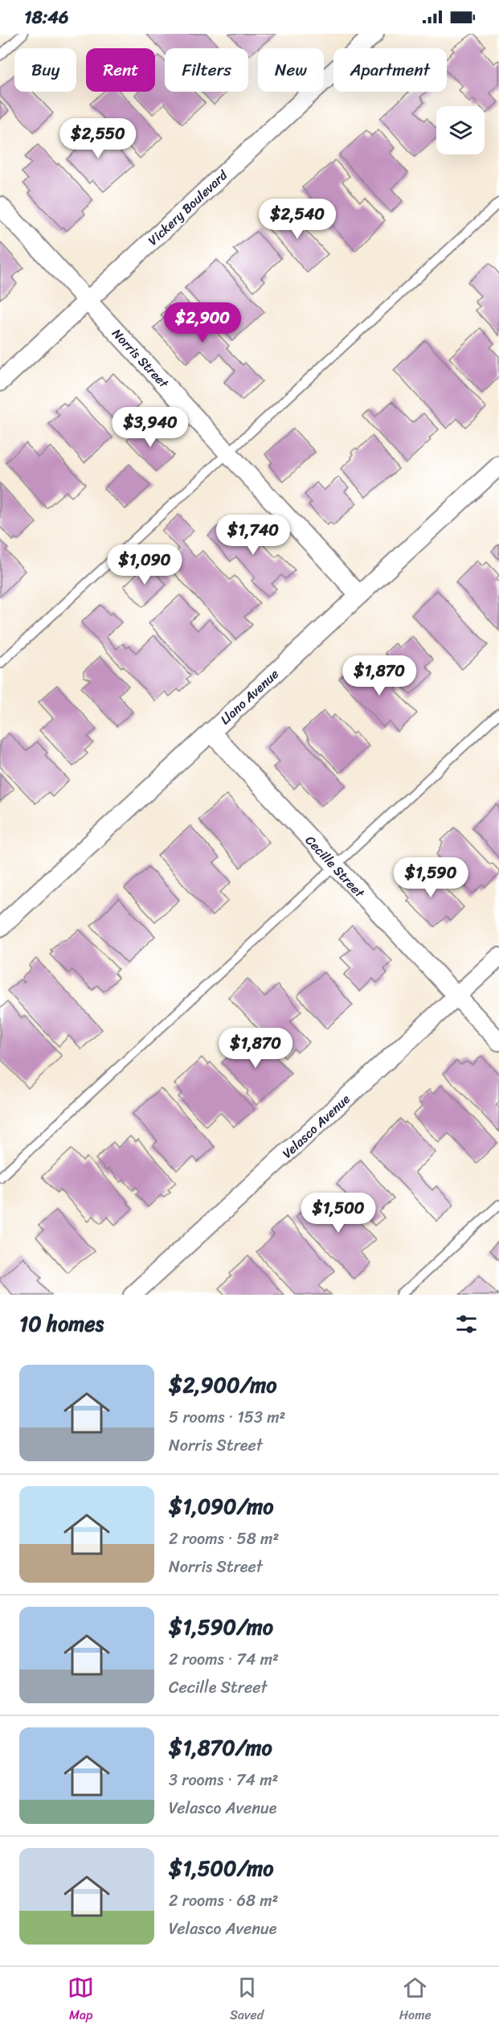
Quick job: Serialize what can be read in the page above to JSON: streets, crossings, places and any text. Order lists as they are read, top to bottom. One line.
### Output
{"streets":{"street":["Vickery Boulevard","Norris Street","Llano Avenue","Cecille Street","Velasco Avenue"]},"crossings":[["Vickery Boulevard","Norris Street"],["Norris Street","Llano Avenue"],["Llano Avenue","Cecille Street"],["Cecille Street","Velasco Avenue"]],"page":{"status":"18:46","chip":["Buy","Rent","Filters","New","Apartment"],"price":["$2,550","$2,540","$2,900","$3,940","$1,740","$1,090","$1,870","$1,590","$1,870","$1,500"],"heading":"10 homes","list":[{"name":"$2,900/mo","note":"5 rooms · 153 m² · Norris Street"},{"name":"$1,090/mo","note":"2 rooms · 58 m² · Norris Street"},{"name":"$1,590/mo","note":"2 rooms · 74 m² · Cecille Street"},{"name":"$1,870/mo","note":"3 rooms · 74 m² · Velasco Avenue"},{"name":"$1,500/mo","note":"2 rooms · 68 m² · Velasco Avenue"}],"tabs":["Map","Saved","Home"]}}
